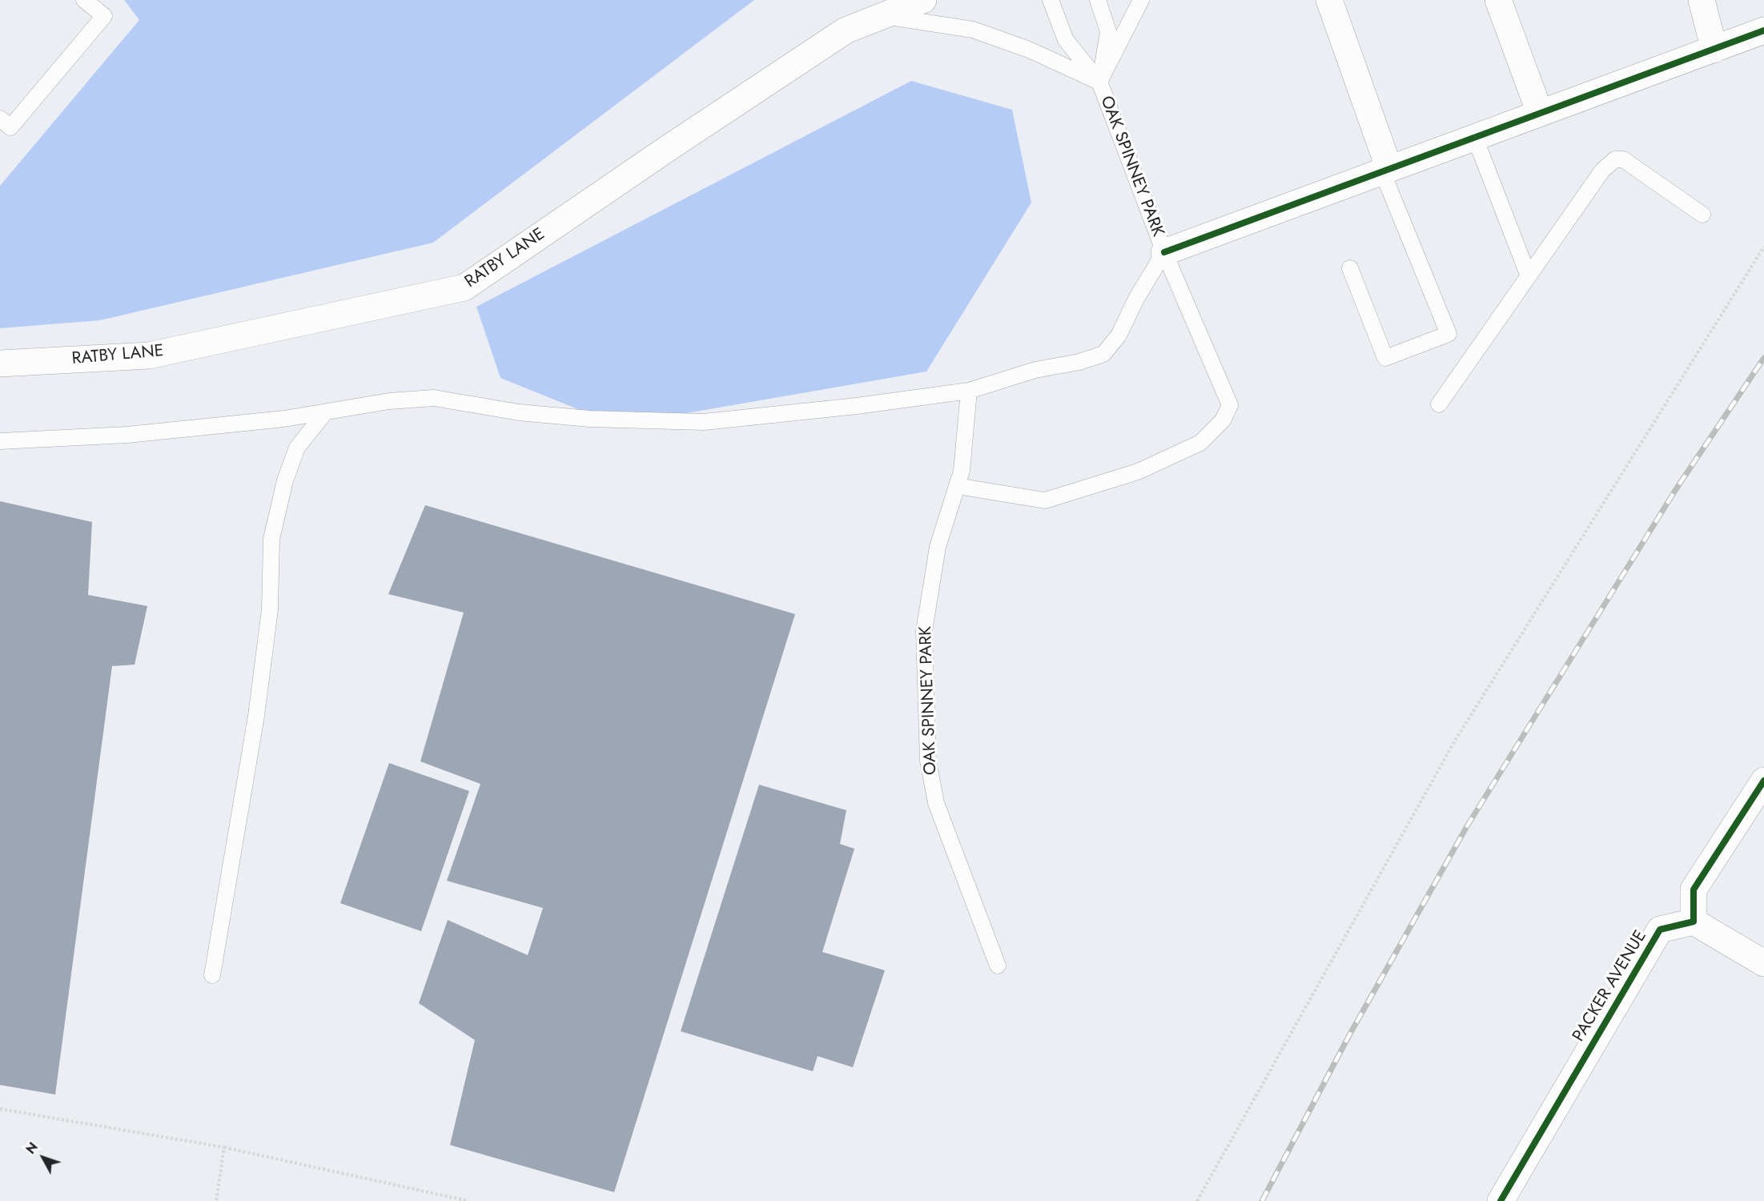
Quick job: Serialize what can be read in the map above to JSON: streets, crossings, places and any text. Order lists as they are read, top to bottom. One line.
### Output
{"streets":{"street":["RATBY LANE","PACKER AVENUE"],"lane":["OAK SPINNEY PARK"]},"crossings":[["OAK SPINNEY PARK","RATBY LANE"]],"north":"top left"}
